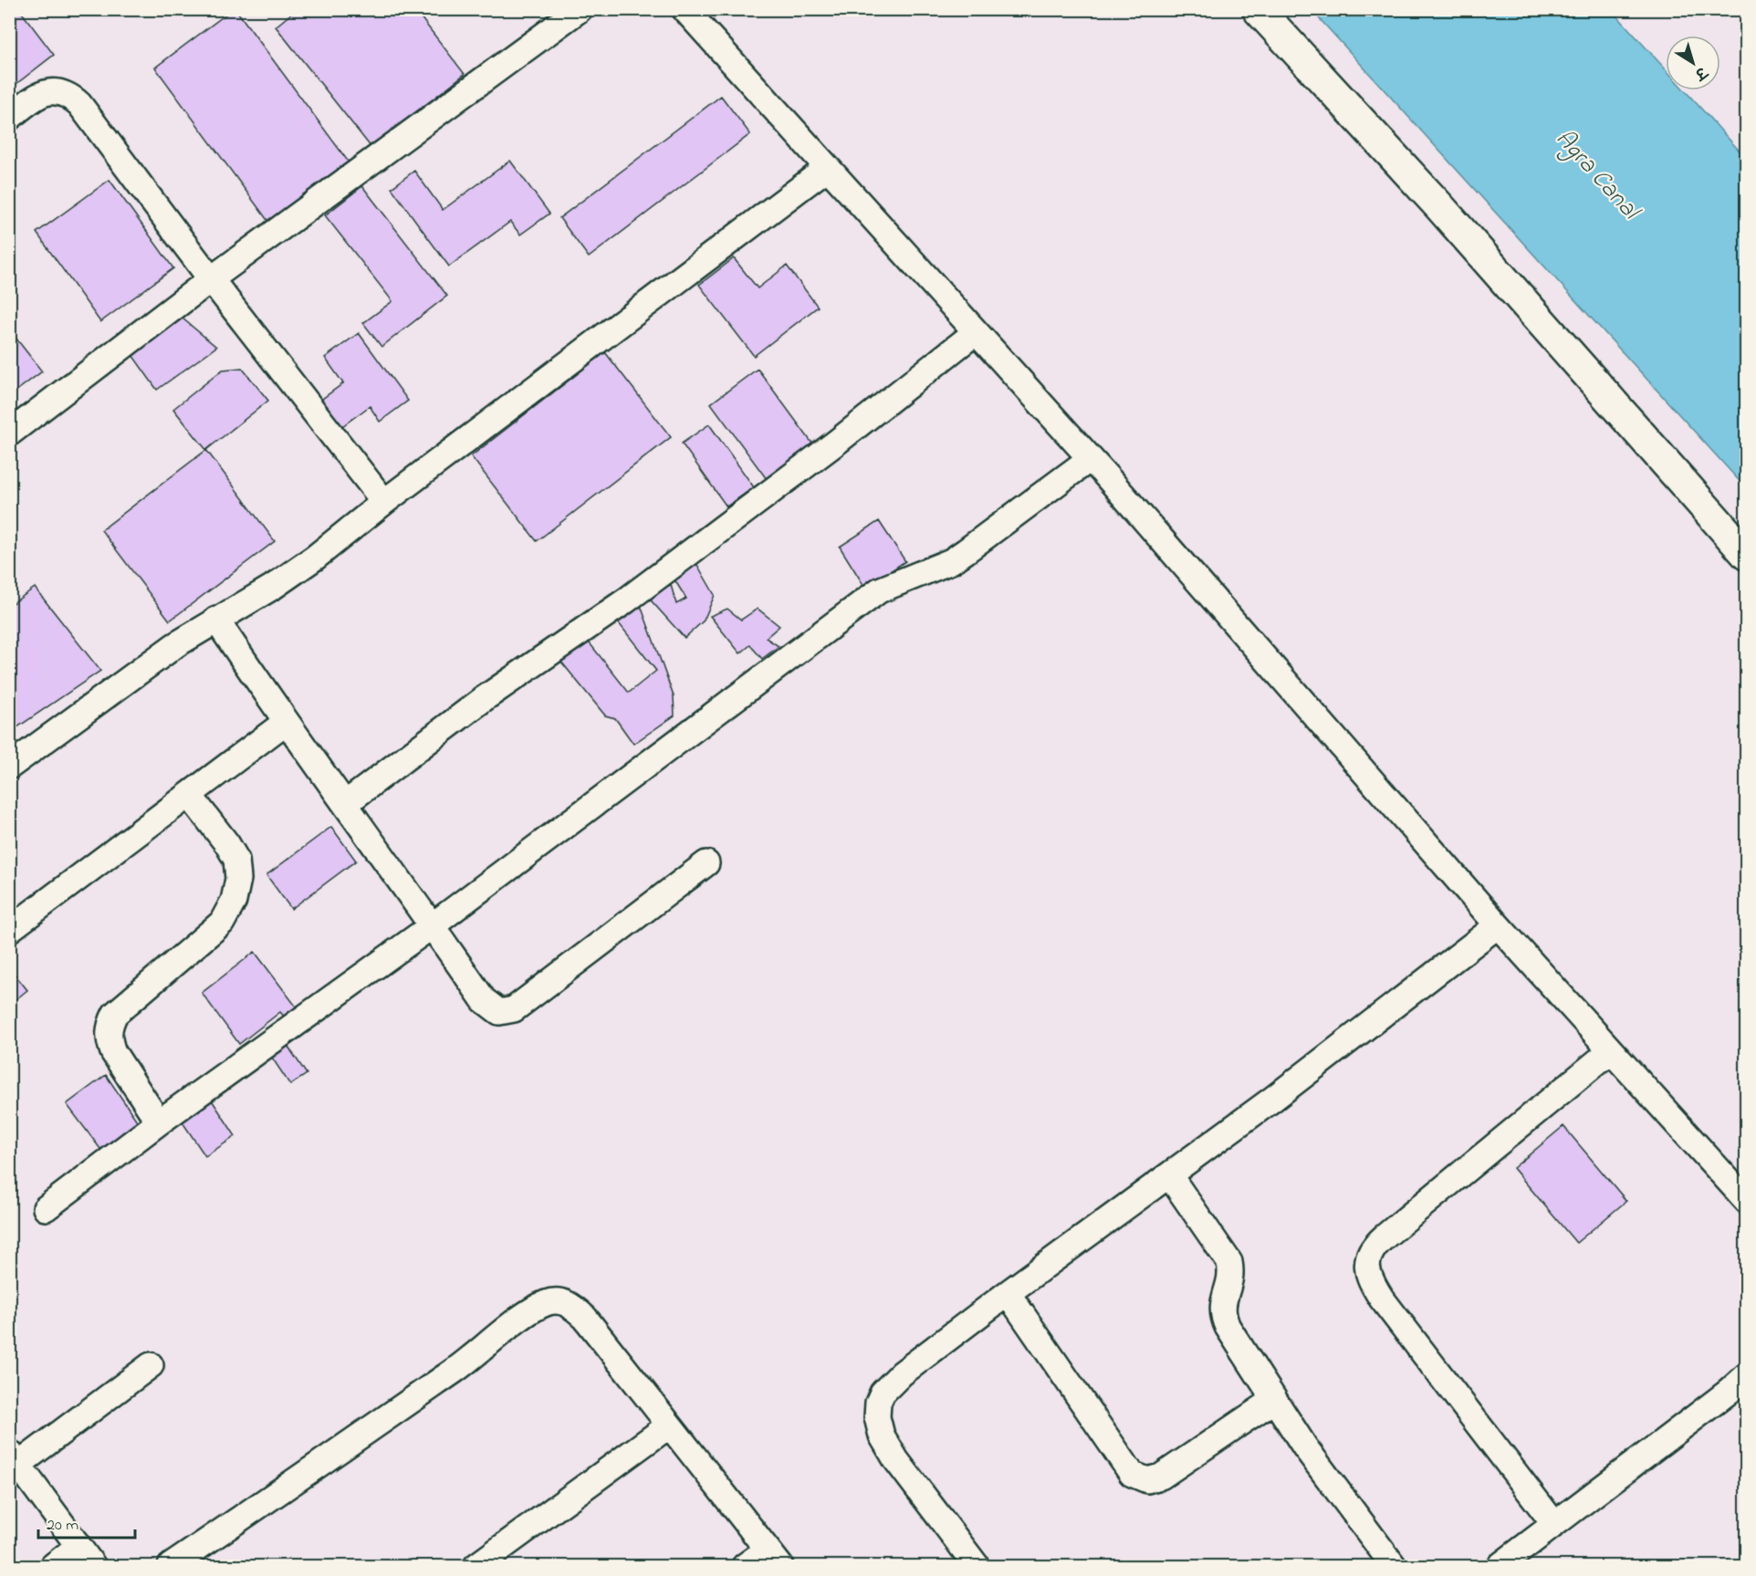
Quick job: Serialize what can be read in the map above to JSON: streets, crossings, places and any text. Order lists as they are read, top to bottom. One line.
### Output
{"water":["Agra Canal"],"scale_bar":"20 m","north":"bottom right"}
